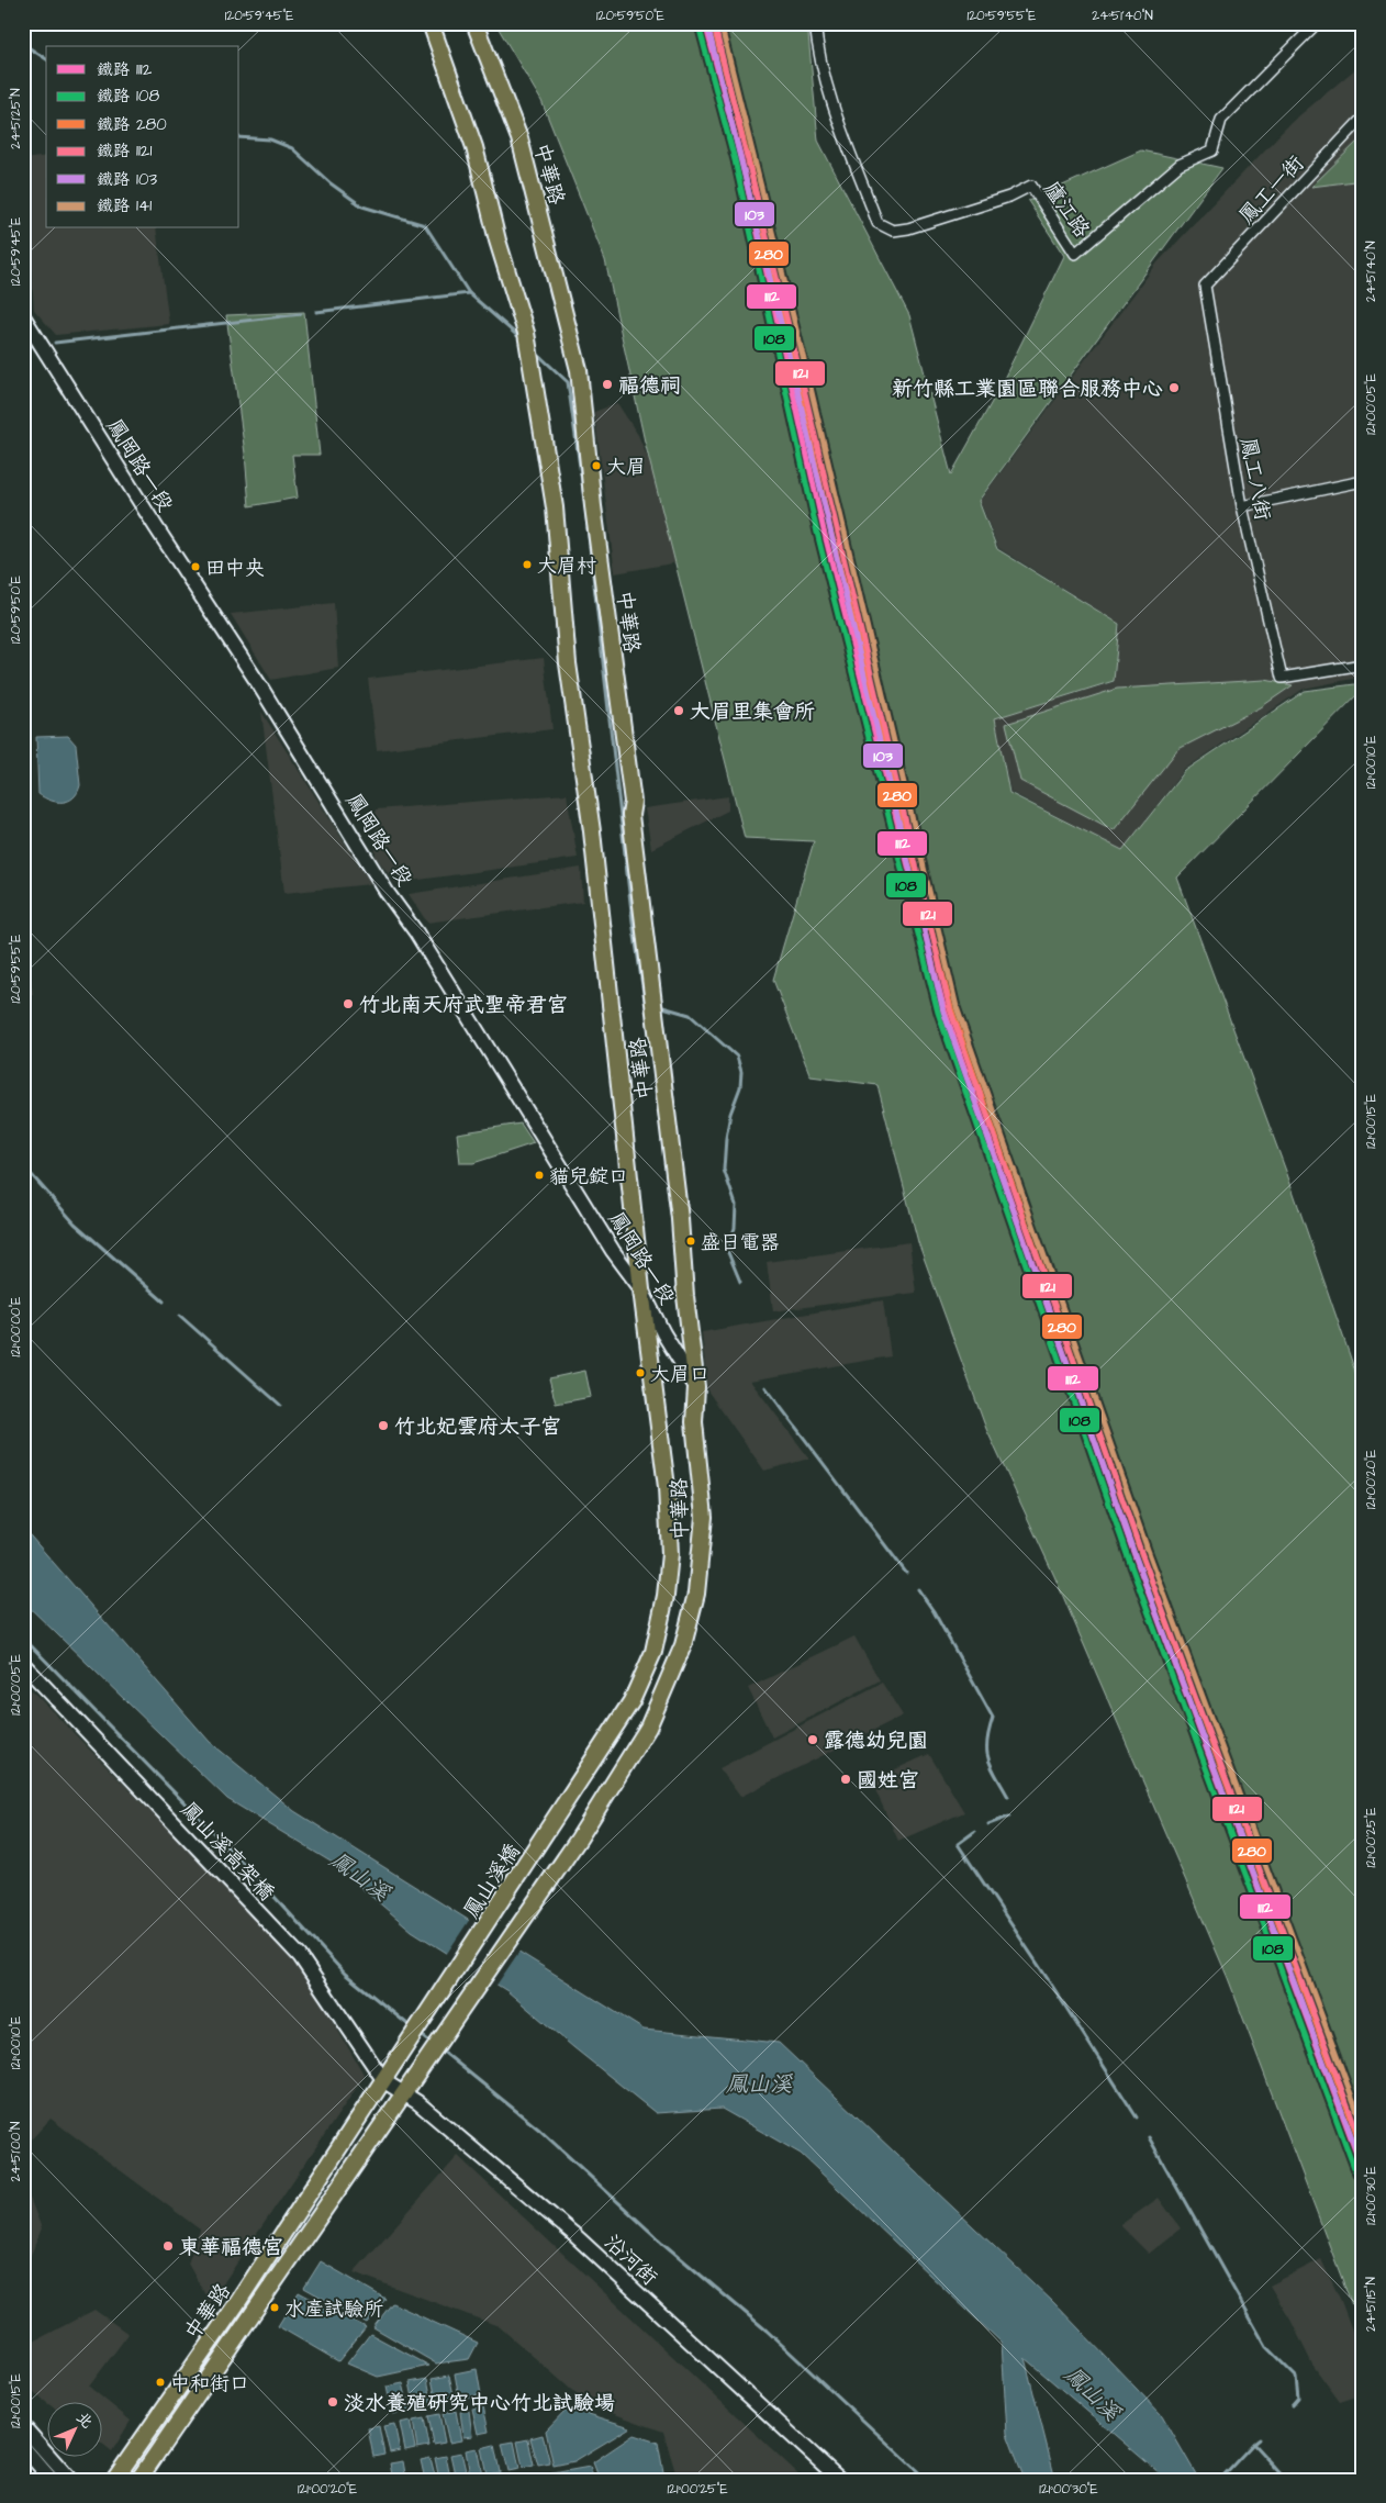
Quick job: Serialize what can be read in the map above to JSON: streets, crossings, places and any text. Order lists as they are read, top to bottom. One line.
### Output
{"streets":{"main road":["中華路","鳳山溪橋"],"street":["鳳工一街","廬江路","鳳岡路一段","鳳工八街","鳳山溪高架橋","沿河街"]},"crossings":[["中華路","鳳岡路一段"],["中華路","鳳山溪高架橋"],["中華路","鳳山溪橋"],["中華路","沿河街"],["鳳工一街","鳳工八街"],["鳳山溪高架橋","鳳山溪橋"],["鳳山溪高架橋","沿河街"],["鳳山溪橋","沿河街"]],"water":["鳳山溪"],"places":["福德祠","新竹縣工業園區聯合服務中心","大眉","大眉村","田中央","大眉里集會所","竹北南天府武聖帝君宮","貓兒錠口","盛日電器","大眉口","竹北妃雲府太子宮","露德幼兒園","國姓宫","東華福德宮","水產試驗所","中和街口","淡水養殖研究中心竹北試驗場"],"lines":["rail line 1112","rail line 280","rail line 1121","rail line 141","rail line 103","rail line 108"],"legend":["鐵路 1112","鐵路 108","鐵路 280","鐵路 1121","鐵路 103","鐵路 141"],"north":"top right","coordinates":["120°59'45\"E","120°59'50\"E","120°59'55\"E","24°51'40\"N","24°51'25\"N","121°00'05\"E","121°00'10\"E","121°00'15\"E","121°00'00\"E","121°00'20\"E","121°00'25\"E","24°51'00\"N","121°00'30\"E","24°51'15\"N"]}
